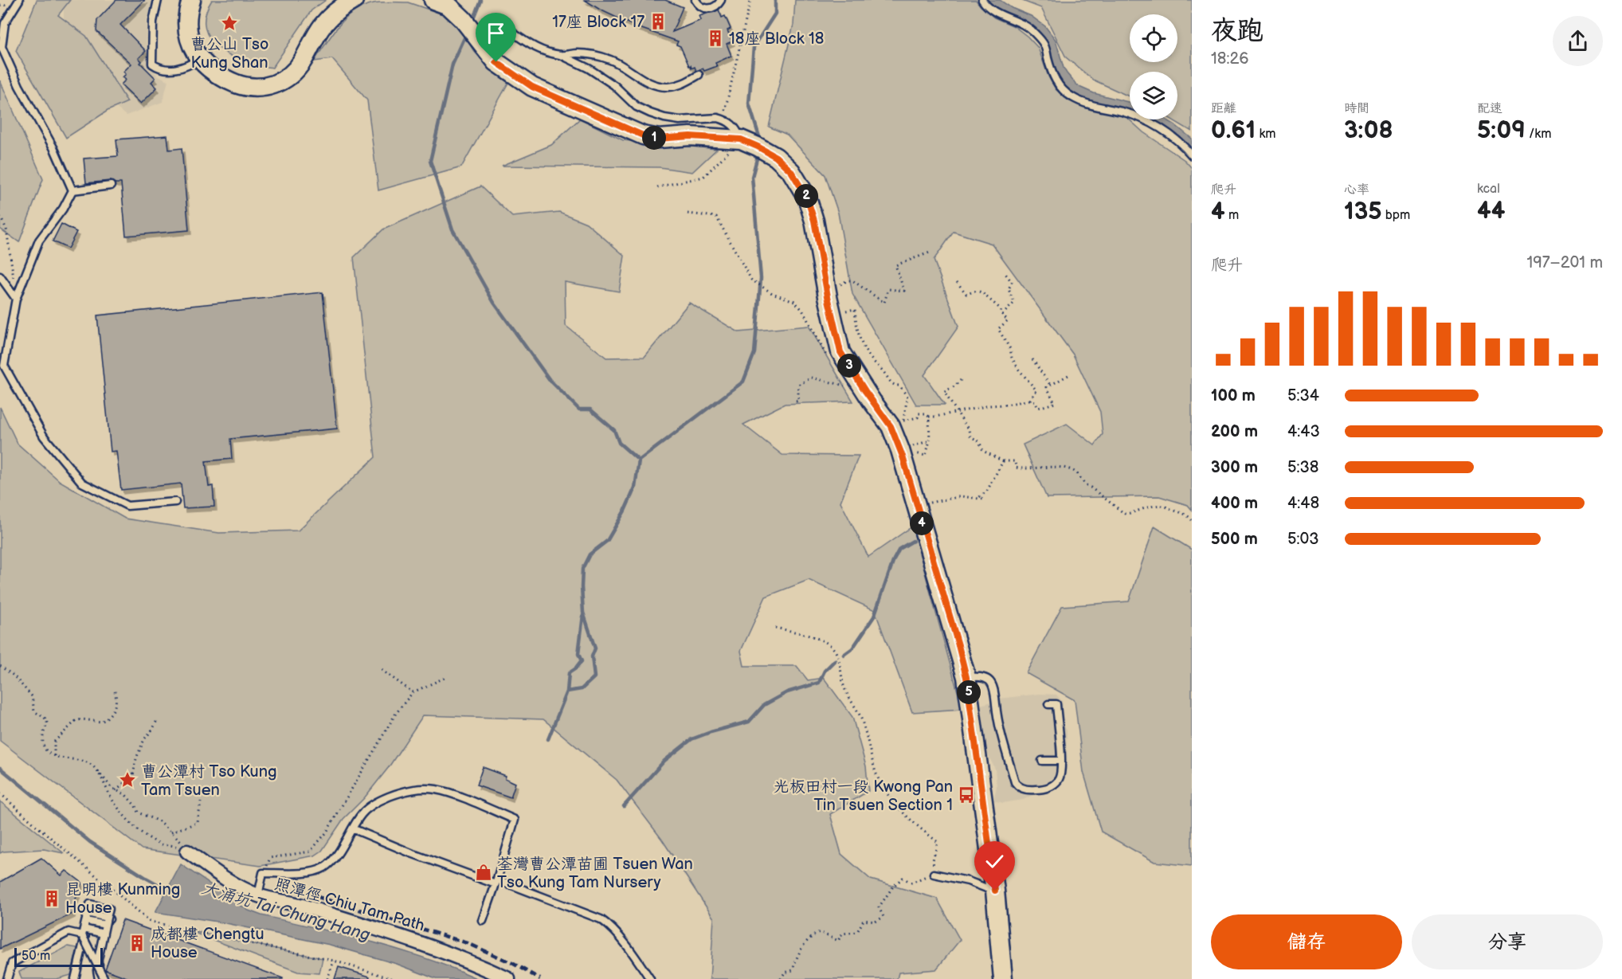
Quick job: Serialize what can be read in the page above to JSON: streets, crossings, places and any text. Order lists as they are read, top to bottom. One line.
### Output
{"streets":{"street":["照潭徑 Chiu Tam Path"]},"water":["大涌坑 Tai Chung Hang"],"places":{"building":["17座 Block 17","18座 Block 18","昆明樓 Kunming House","成都樓 Chengtu House"],"place":["曹公山 Tso Kung Shan","曹公潭村 Tso Kung Tam Tsuen"],"bus stop":["光板田村一段 Kwong Pan Tin Tsuen Section 1"],"shop":["荃灣曹公潭苗圃 Tsuen Wan Tso Kung Tam Nursery"]},"scale_bar":"50 m","page":{"heading":["夜跑","18:26"],"stats":[["距離","0.61 km"],["時間","3:08"],["配速","5:09 /km"],["爬升","4 m"],["心率","135 bpm"],["kcal","44"]],"pins":["1","2","3","4","5"],"chart":["爬升","197–201 m"],"list":[{"name":"100 m","note":"5:34"},{"name":"200 m","note":"4:43"},{"name":"300 m","note":"5:38"},{"name":"400 m","note":"4:48"},{"name":"500 m","note":"5:03"}],"buttons":["儲存","分享"],"scale":"50 m"}}
